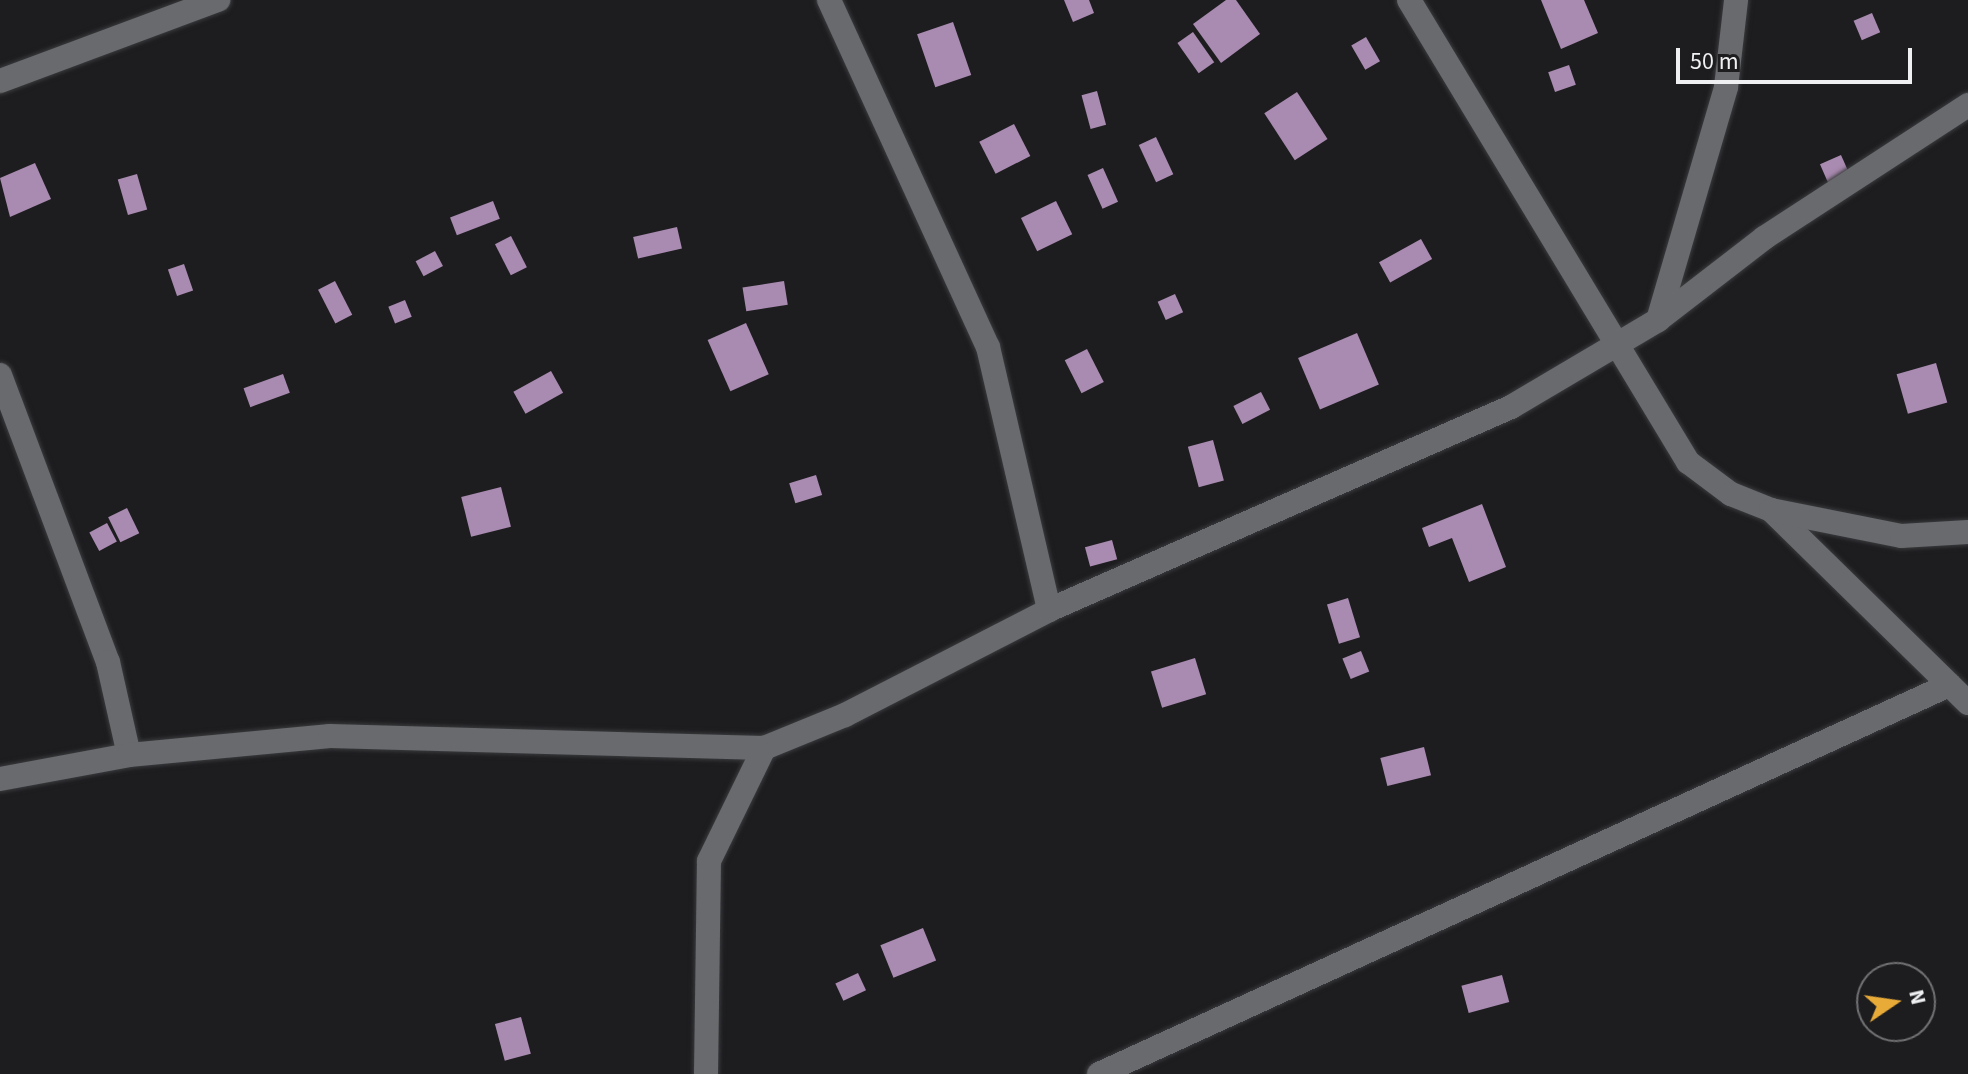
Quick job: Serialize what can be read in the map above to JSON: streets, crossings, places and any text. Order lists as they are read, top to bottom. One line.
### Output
{"scale_bar":"50 m","north":"right"}
